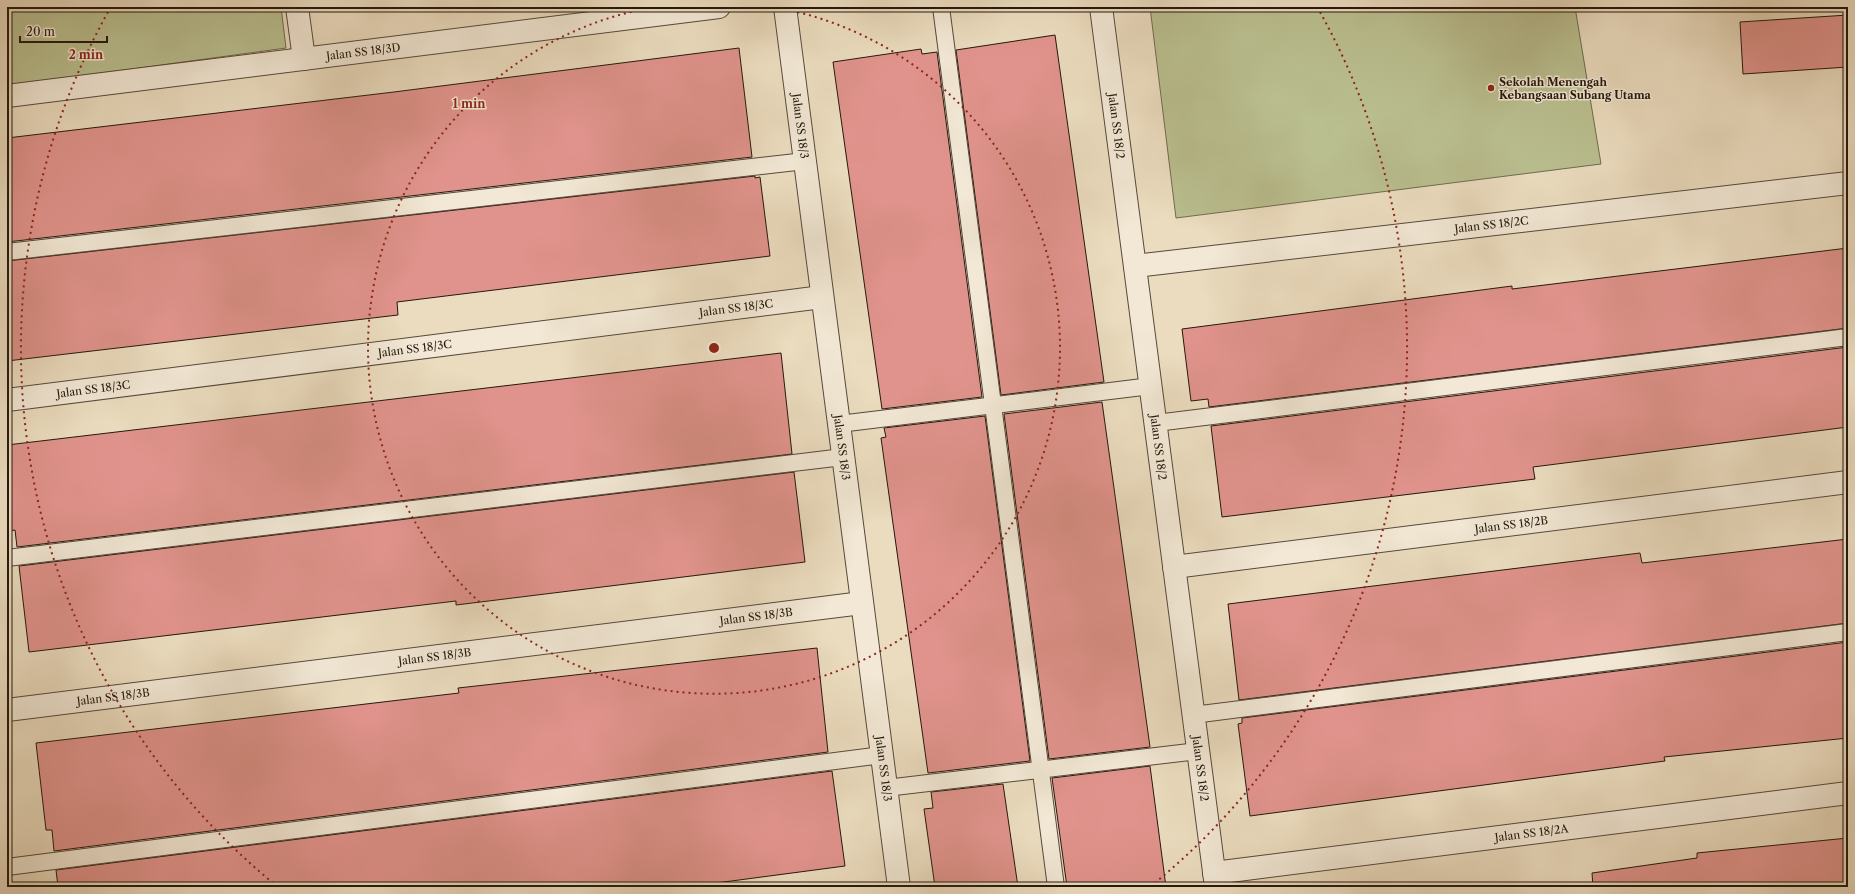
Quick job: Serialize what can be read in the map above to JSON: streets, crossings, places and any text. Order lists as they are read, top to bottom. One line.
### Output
{"streets":{"street":["Jalan SS 18/3D","Jalan SS 18/3","Jalan SS 18/2","Jalan SS 18/2C","Jalan SS 18/3C","Jalan SS 18/2B","Jalan SS 18/3B","Jalan SS 18/2A"]},"crossings":[["Jalan SS 18/3","Jalan SS 18/3C"],["Jalan SS 18/3","Jalan SS 18/3B"],["Jalan SS 18/2","Jalan SS 18/2C"],["Jalan SS 18/2","Jalan SS 18/2B"],["Jalan SS 18/2","Jalan SS 18/2A"]],"places":["Sekolah Menengah Kebangsaan Subang Utama"],"scale_bar":"20 m","rings":["2 min","1 min"]}
